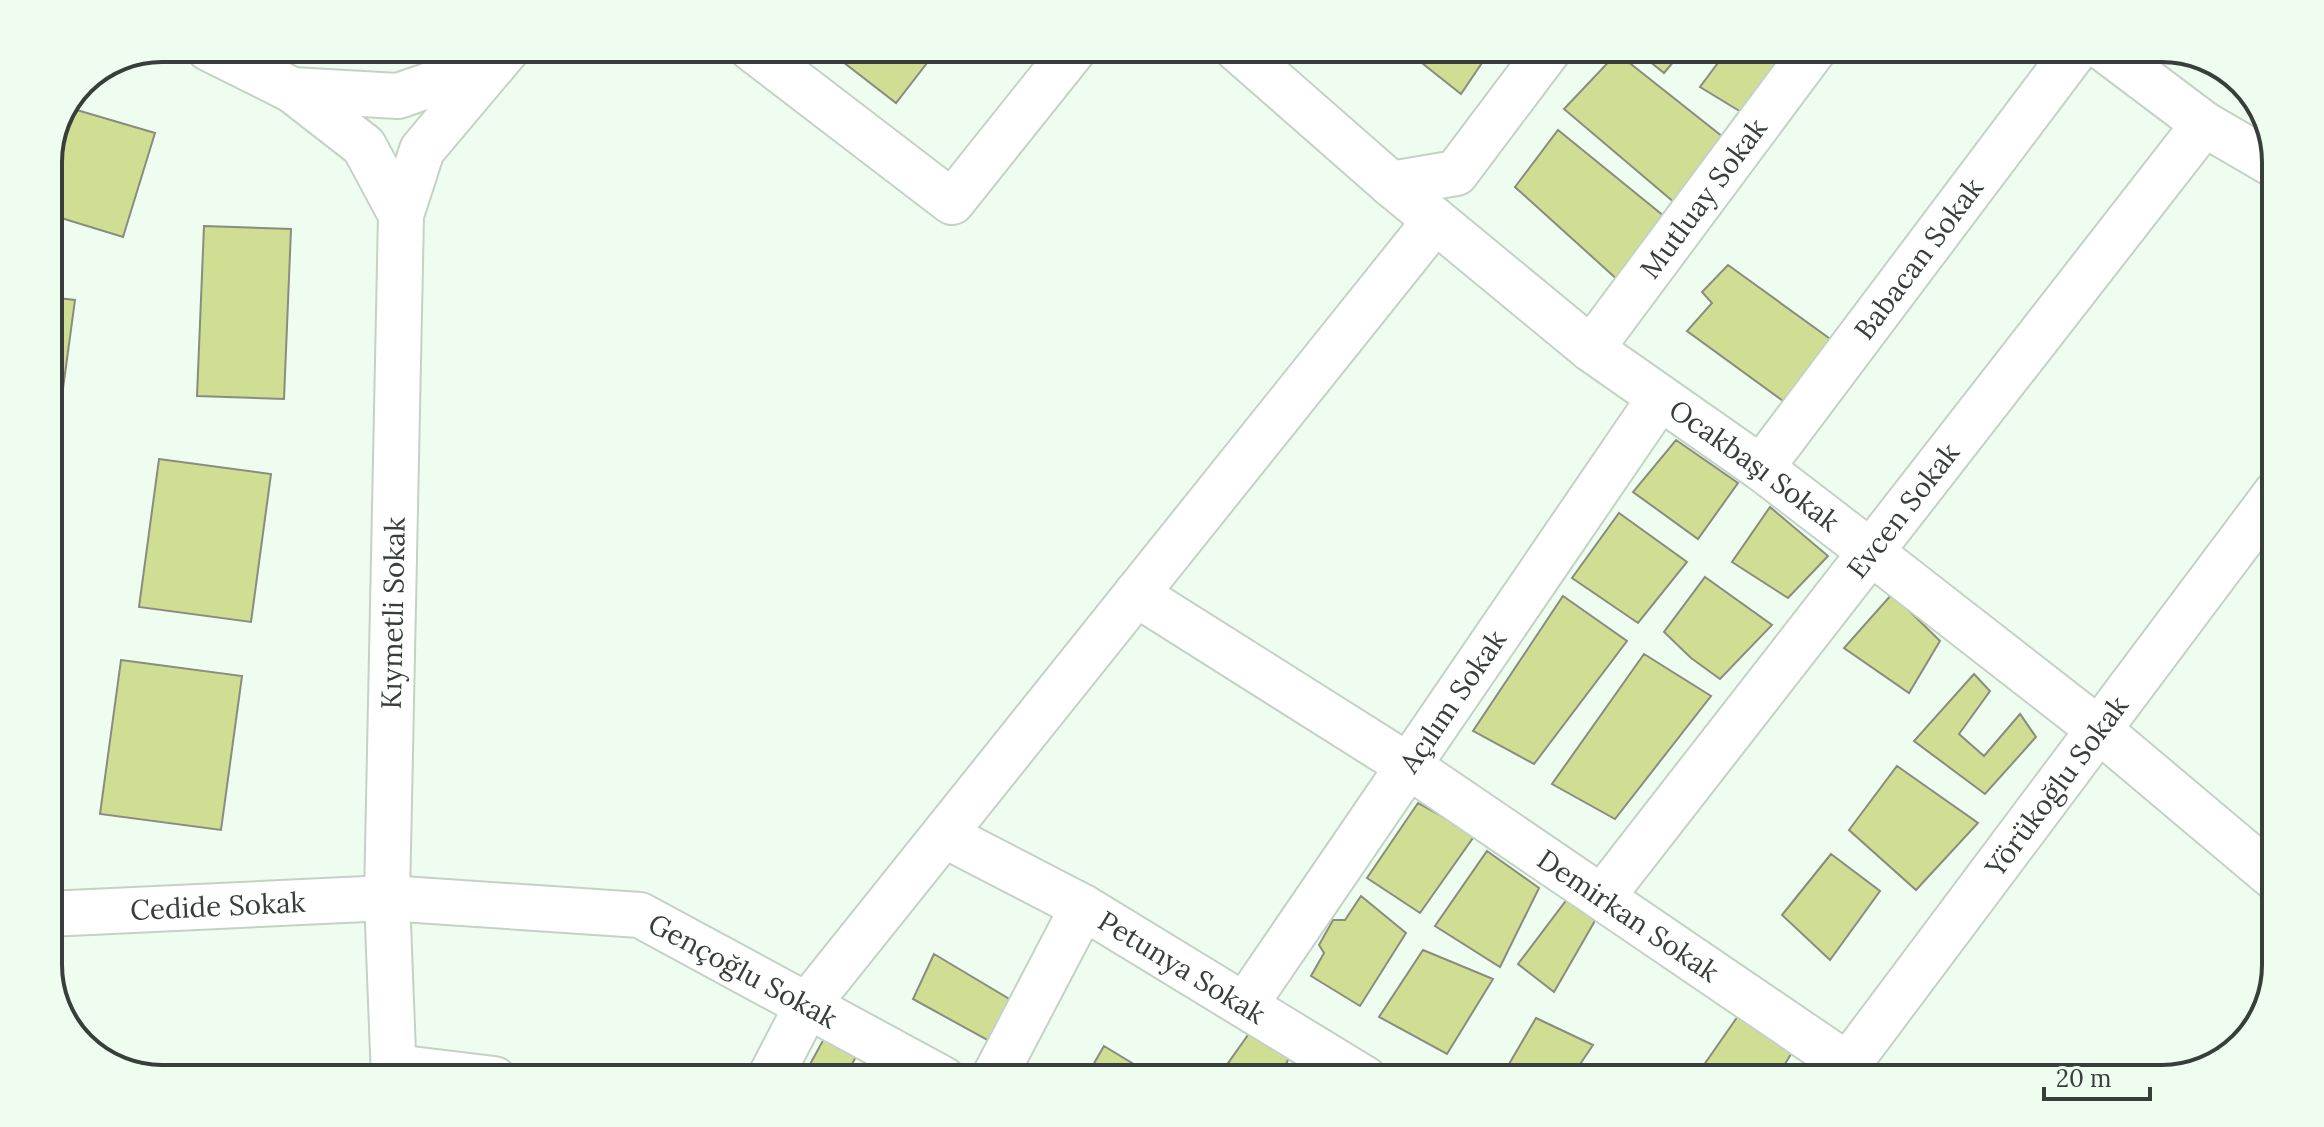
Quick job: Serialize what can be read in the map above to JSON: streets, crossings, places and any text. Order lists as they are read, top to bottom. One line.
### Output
{"streets":{"street":["Mutluay Sokak","Babacan Sokak","Ocakbaşı Sokak","Evcen Sokak","Kıymetli Sokak","Açılım Sokak","Yörükoğlu Sokak","Cedide Sokak","Demirkan Sokak","Petunya Sokak","Gençoğlu Sokak"]},"crossings":[["Mutluay Sokak","Ocakbaşı Sokak"],["Babacan Sokak","Ocakbaşı Sokak"],["Ocakbaşı Sokak","Evcen Sokak"],["Ocakbaşı Sokak","Açılım Sokak"],["Ocakbaşı Sokak","Yörükoğlu Sokak"],["Evcen Sokak","Demirkan Sokak"],["Kıymetli Sokak","Cedide Sokak"],["Kıymetli Sokak","Gençoğlu Sokak"],["Açılım Sokak","Demirkan Sokak"],["Açılım Sokak","Petunya Sokak"],["Cedide Sokak","Gençoğlu Sokak"]],"scale_bar":"20 m"}
